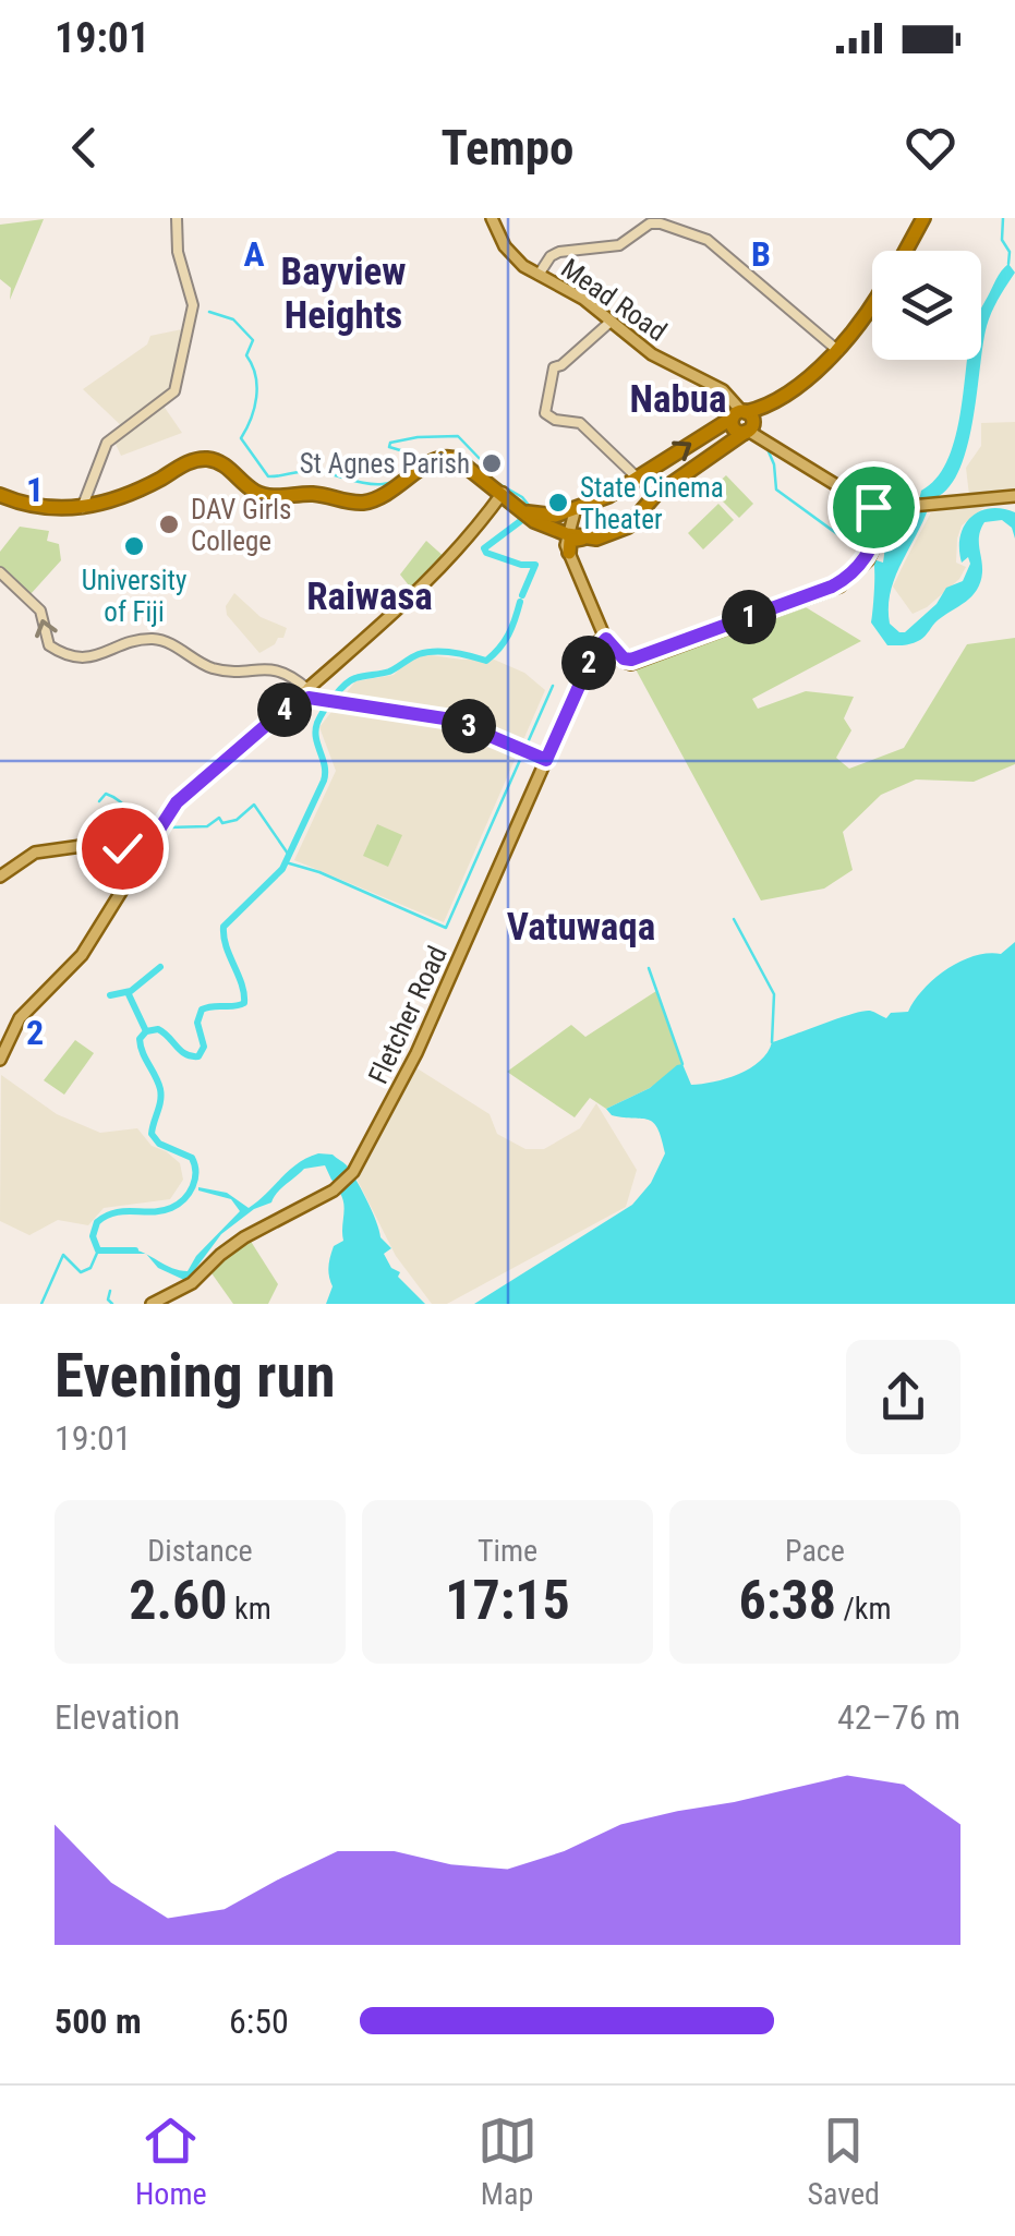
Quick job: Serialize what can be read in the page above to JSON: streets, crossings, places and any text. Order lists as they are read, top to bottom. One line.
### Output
{"streets":{"main road":["Mead Road","Fletcher Road"]},"districts":["Bayview Heights","Nabua","Raiwasa","Vatuwaqa"],"places":["St Agnes Parish","State Cinema Theater","DAV Girls College","University of Fiji"],"page":{"status":"19:01","header":"Tempo","pins":["1","2","4","3"],"heading":["Evening run","19:01"],"stats":[["Distance","2.60 km"],["Time","17:15"],["Pace","6:38 /km"]],"chart":["Elevation","42–76 m"],"list":[{"name":"500 m","note":"6:50"}],"tabs":["Home","Map","Saved"]},"grid":{"columns":["A","B"],"rows":["1","2"]}}
